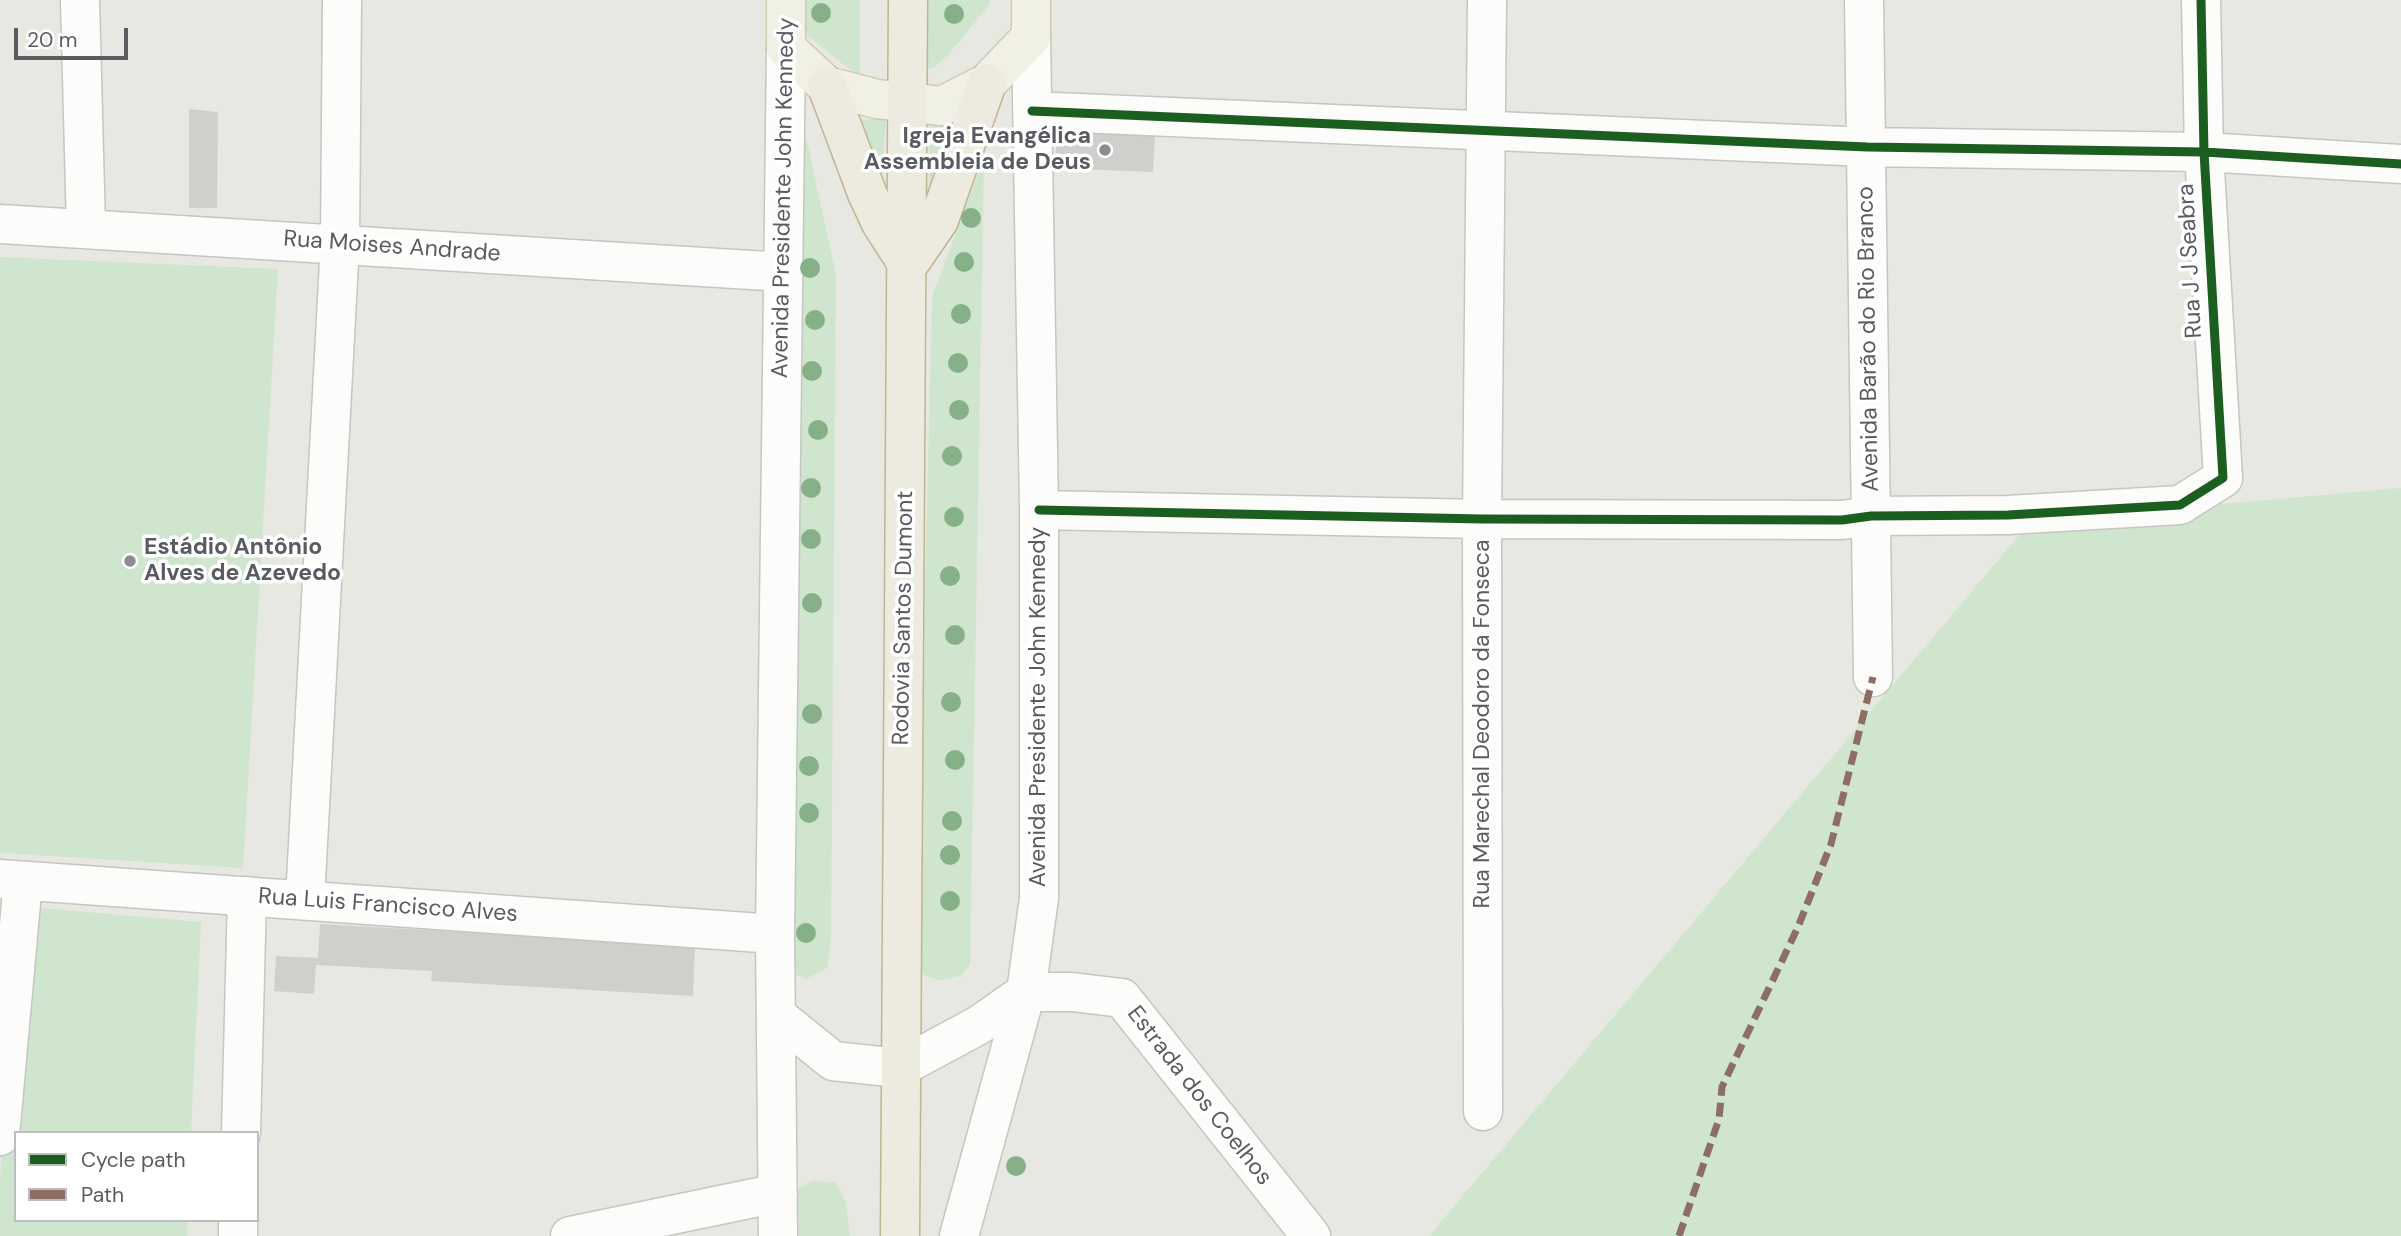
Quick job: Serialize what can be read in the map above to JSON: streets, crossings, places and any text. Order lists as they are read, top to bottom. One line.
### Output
{"streets":{"highway":["Rodovia Santos Dumont"],"main road":["Avenida Presidente John Kennedy"],"street":["Rua Moises Andrade","Rua J J Seabra","Avenida Barão do Rio Branco","Rua Marechal Deodoro da Fonseca","Rua Luis Francisco Alves","Estrada dos Coelhos"]},"crossings":[["Avenida Presidente John Kennedy","Rua Moises Andrade"],["Avenida Presidente John Kennedy","Rua Luis Francisco Alves"],["Avenida Presidente John Kennedy","Estrada dos Coelhos"],["Rua J J Seabra","Avenida Barão do Rio Branco"]],"places":["Igreja Evangélica Assembleia de Deus","Estádio Antônio Alves de Azevedo"],"legend":["Cycle path","Path"],"scale_bar":"20 m"}
